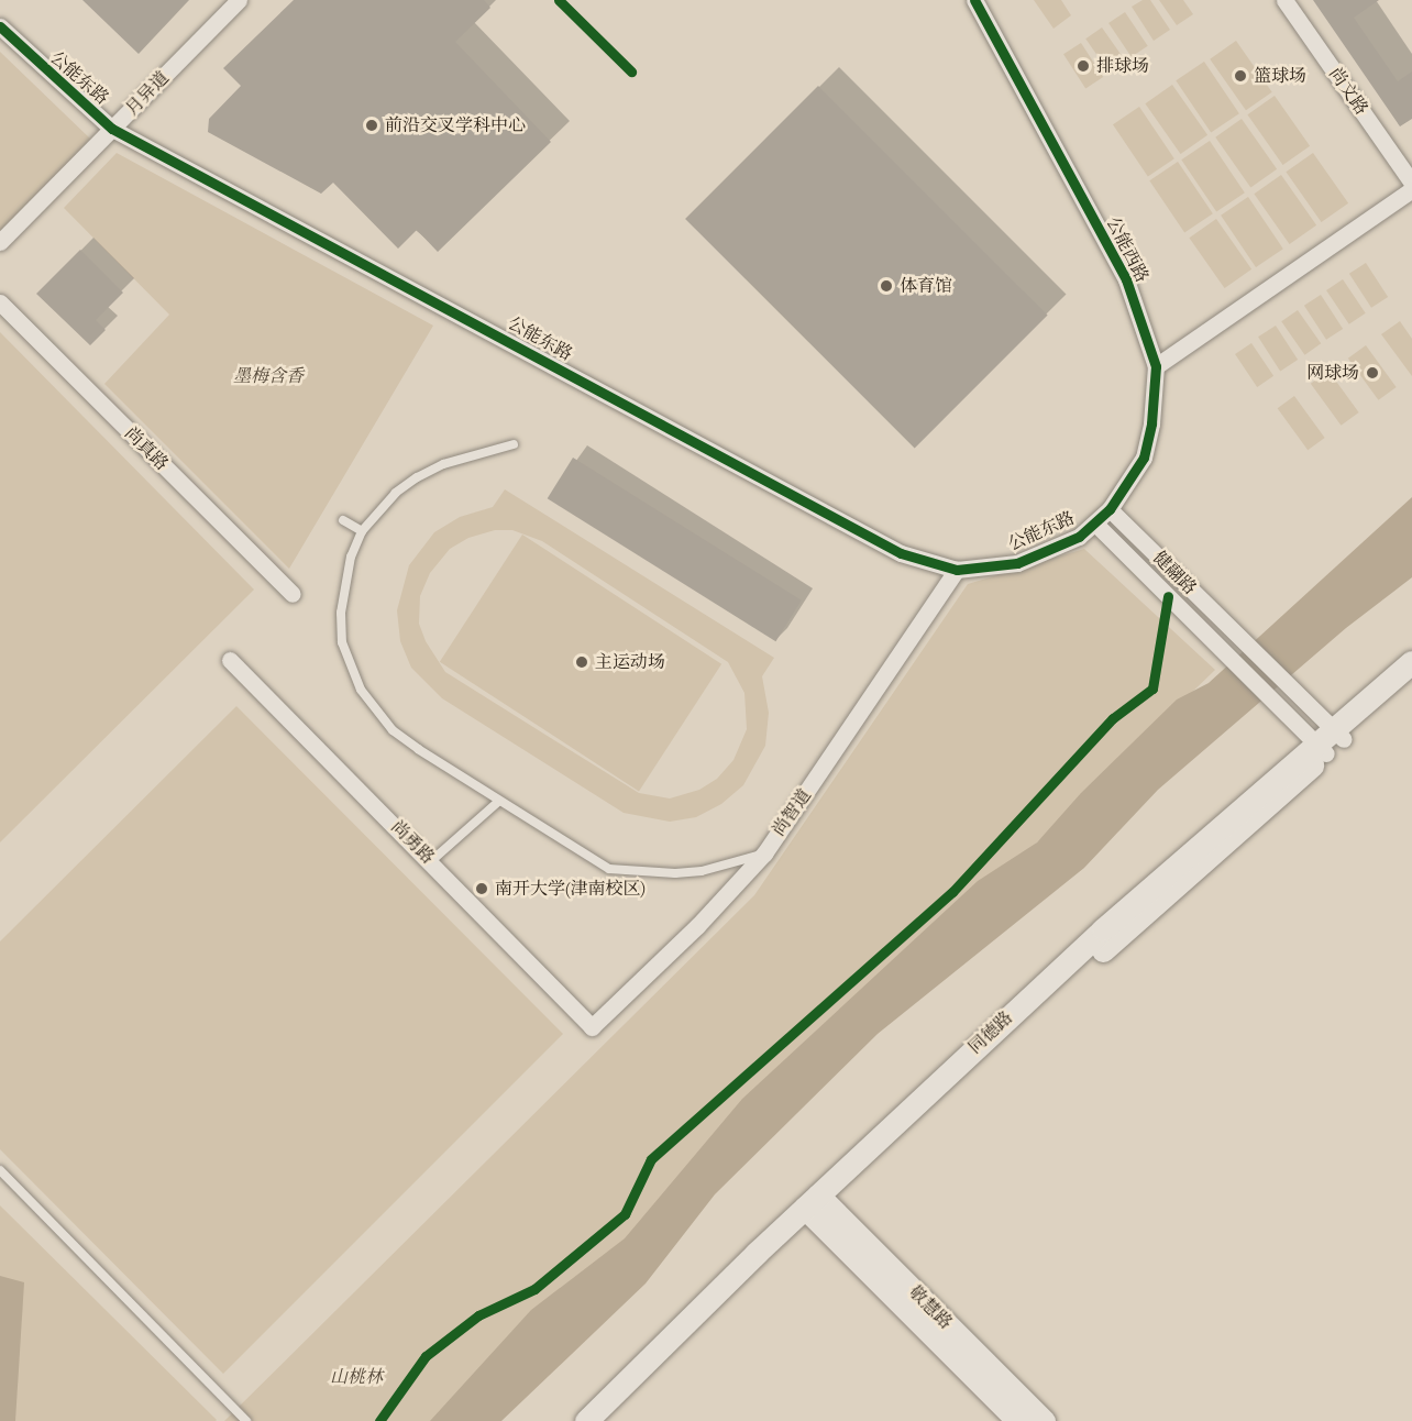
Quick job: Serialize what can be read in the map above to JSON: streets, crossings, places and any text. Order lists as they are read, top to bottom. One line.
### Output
{"streets":{"main road":["同德路","敬慧路"],"street":["公能东路","尚文路","月异道","公能西路","尚真路","健翮路","尚智道","尚勇路"]},"crossings":[["公能东路","月异道"],["公能东路","公能西路"],["公能东路","健翮路"],["公能东路","尚智道"],["公能西路","健翮路"],["健翮路","同德路"],["尚智道","尚勇路"],["同德路","敬慧路"]],"parks":["墨梅含香","山桃林"],"places":["排球场","篮球场","前沿交叉学科中心","体育馆","网球场","主运动场","南开大学(津南校区)"]}
